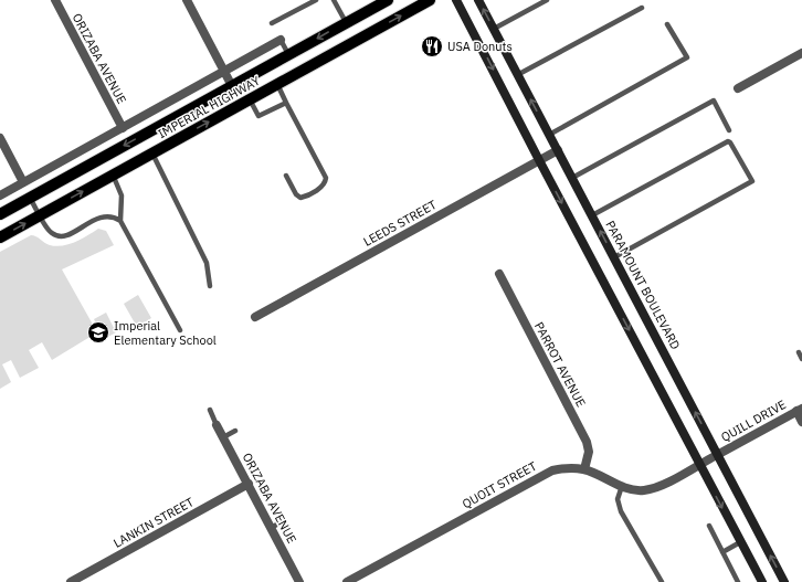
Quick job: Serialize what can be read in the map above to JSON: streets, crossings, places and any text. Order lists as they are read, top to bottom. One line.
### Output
{"streets":{"main road":["IMPERIAL HIGHWAY","PARAMOUNT BOULEVARD"],"street":["ORIZABA AVENUE","LEEDS STREET","PARROT AVENUE","QUILL DRIVE","QUOIT STREET","LANKIN STREET"]},"crossings":[["ORIZABA AVENUE","IMPERIAL HIGHWAY"],["ORIZABA AVENUE","LANKIN STREET"],["LEEDS STREET","PARAMOUNT BOULEVARD"],["PARAMOUNT BOULEVARD","QUILL DRIVE"],["PARAMOUNT BOULEVARD","QUOIT STREET"],["PARROT AVENUE","QUOIT STREET"],["QUILL DRIVE","QUOIT STREET"]],"places":{"restaurant":["USA Donuts"],"school or university":["Imperial Elementary School"]}}
